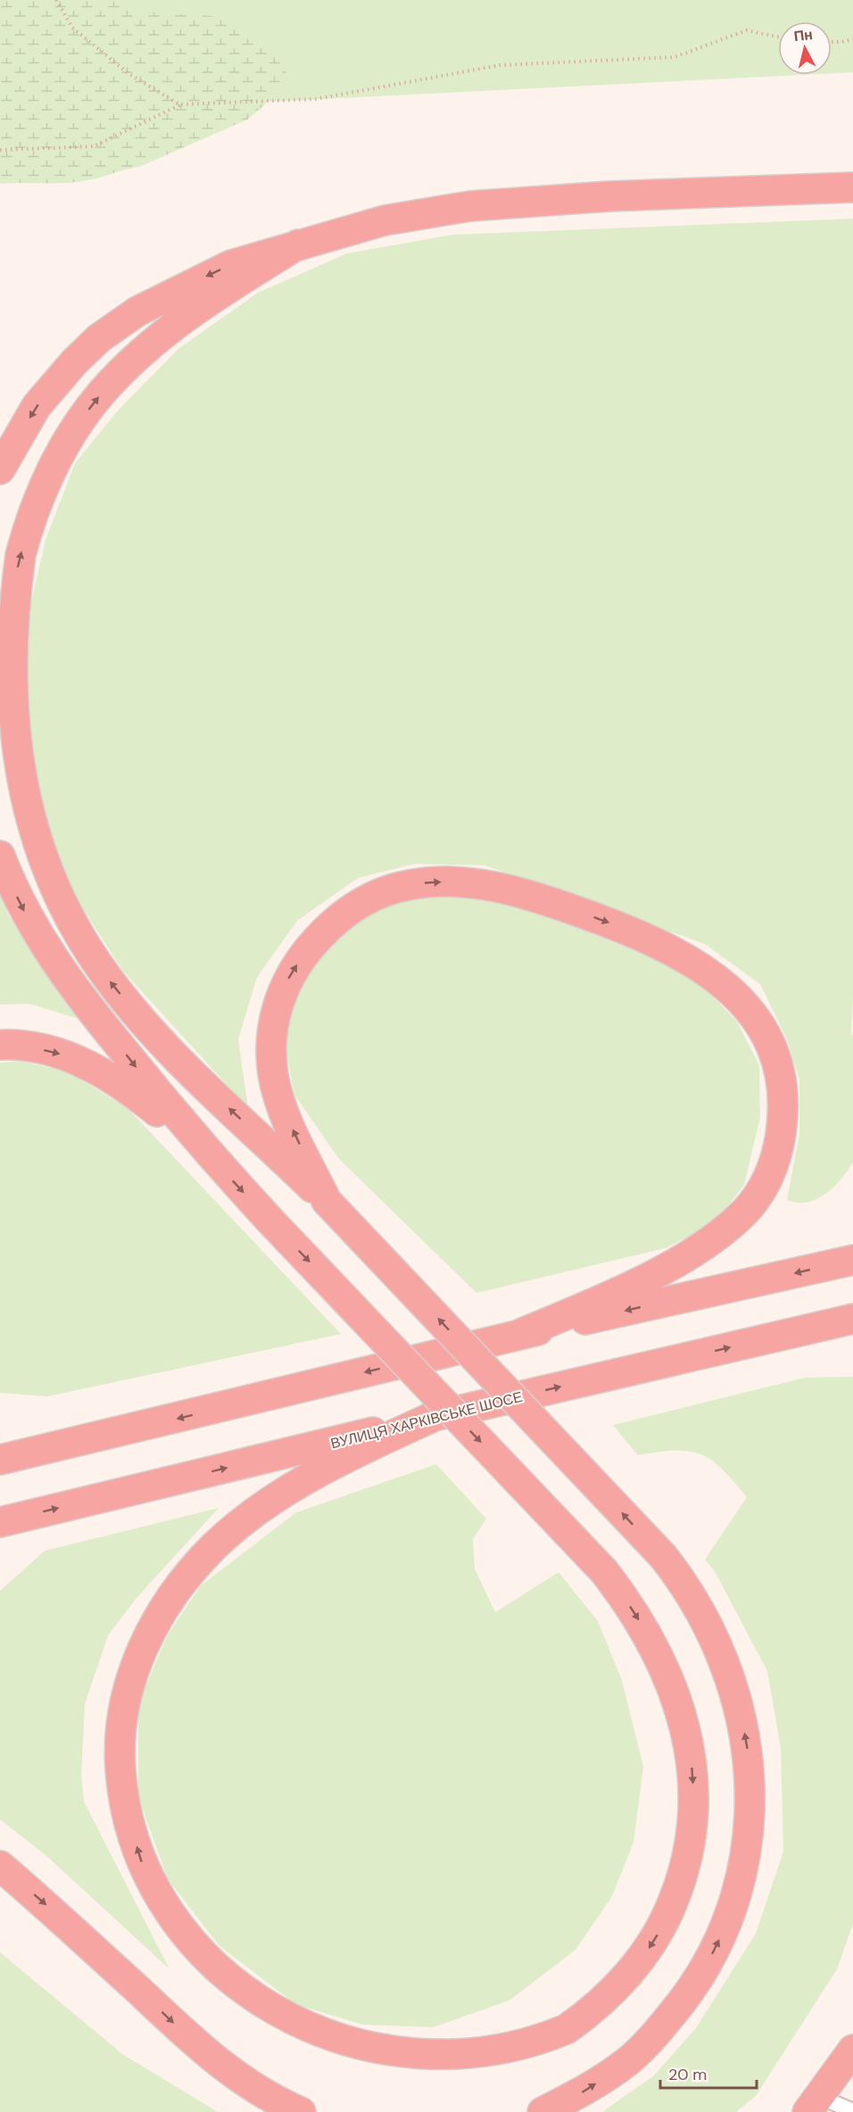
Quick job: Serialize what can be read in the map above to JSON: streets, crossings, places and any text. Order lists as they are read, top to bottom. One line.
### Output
{"streets":{"highway":["ВУЛИЦЯ ХАРКІВСЬКЕ ШОСЕ"]},"scale_bar":"20 m","north":"top"}
